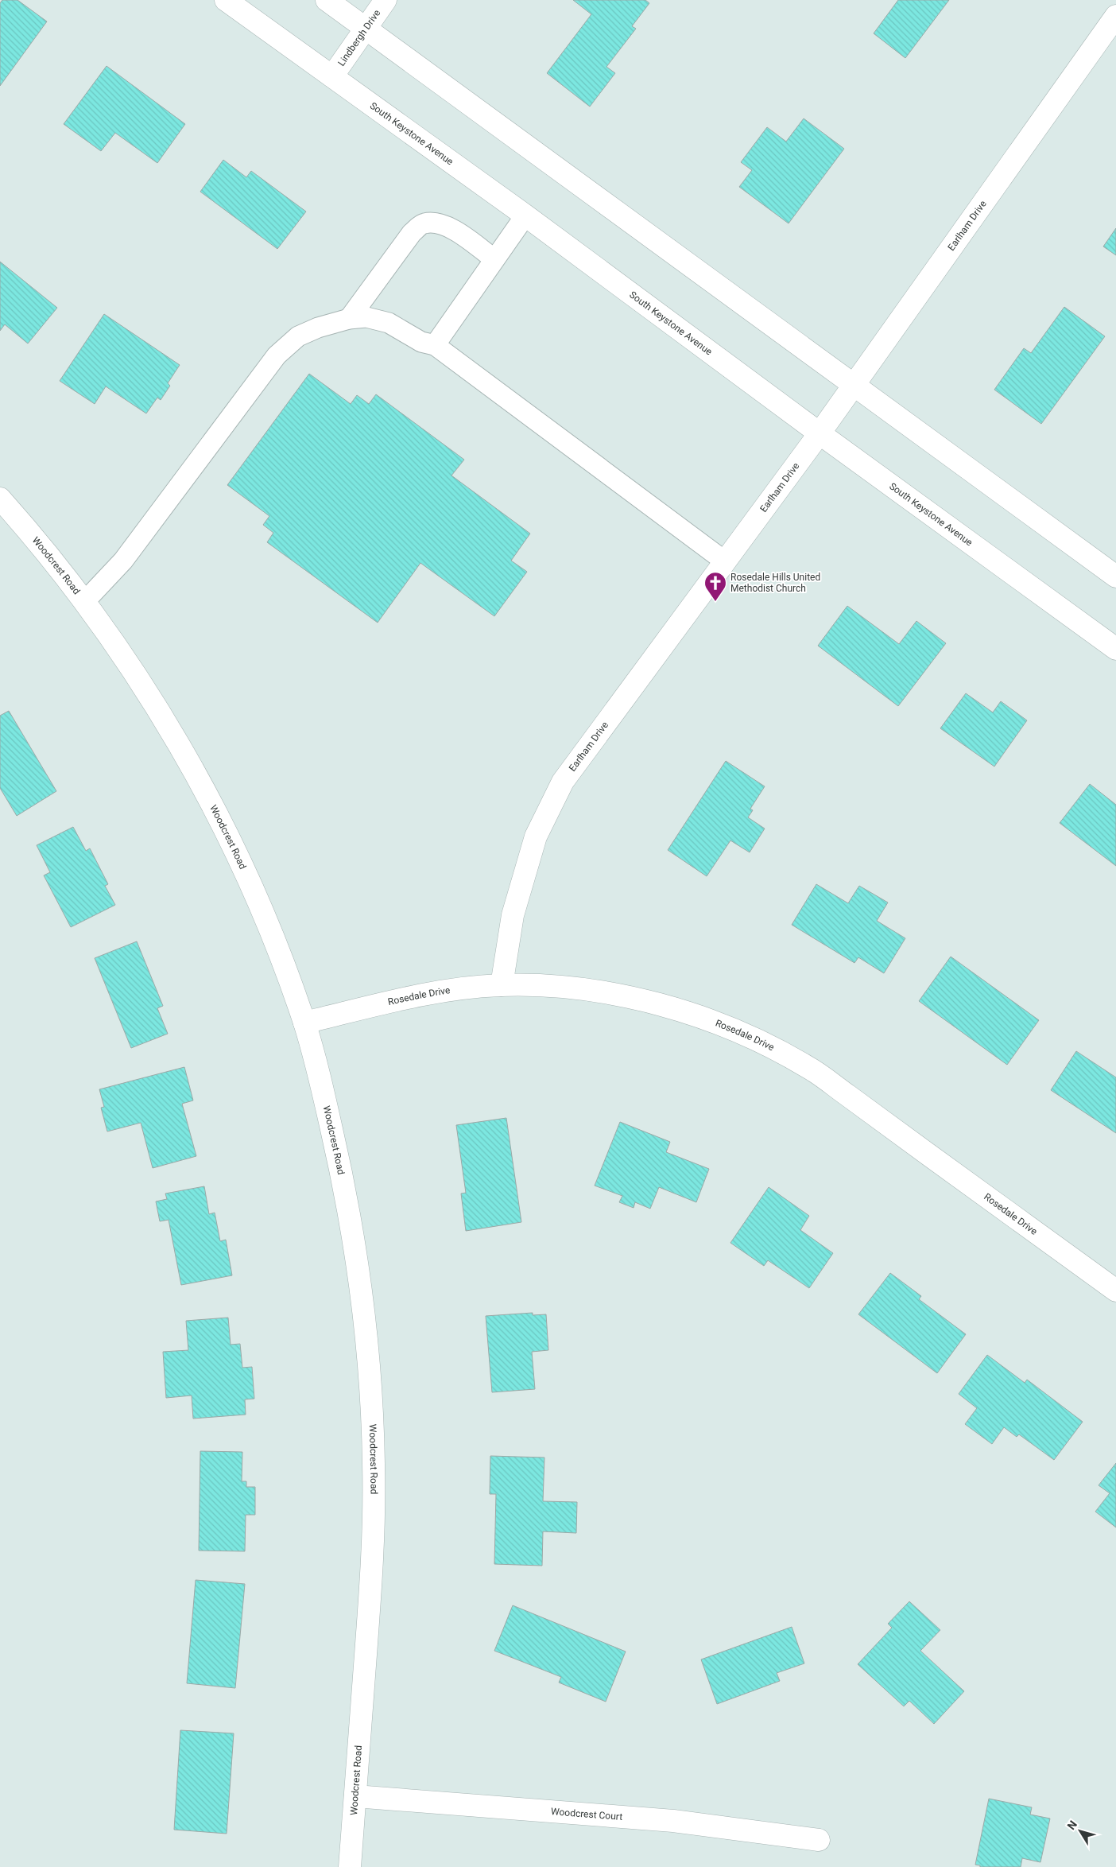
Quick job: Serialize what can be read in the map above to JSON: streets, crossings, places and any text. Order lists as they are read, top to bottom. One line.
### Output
{"streets":{"street":["Lindbergh Drive","South Keystone Avenue","Earlham Drive","Woodcrest Road","Rosedale Drive","Woodcrest Court"]},"crossings":[["Lindbergh Drive","South Keystone Avenue"],["South Keystone Avenue","Earlham Drive"],["Earlham Drive","Rosedale Drive"],["Woodcrest Road","Rosedale Drive"],["Woodcrest Road","Woodcrest Court"]],"places":{"church":["Rosedale Hills United Methodist Church"]},"north":"top left"}
